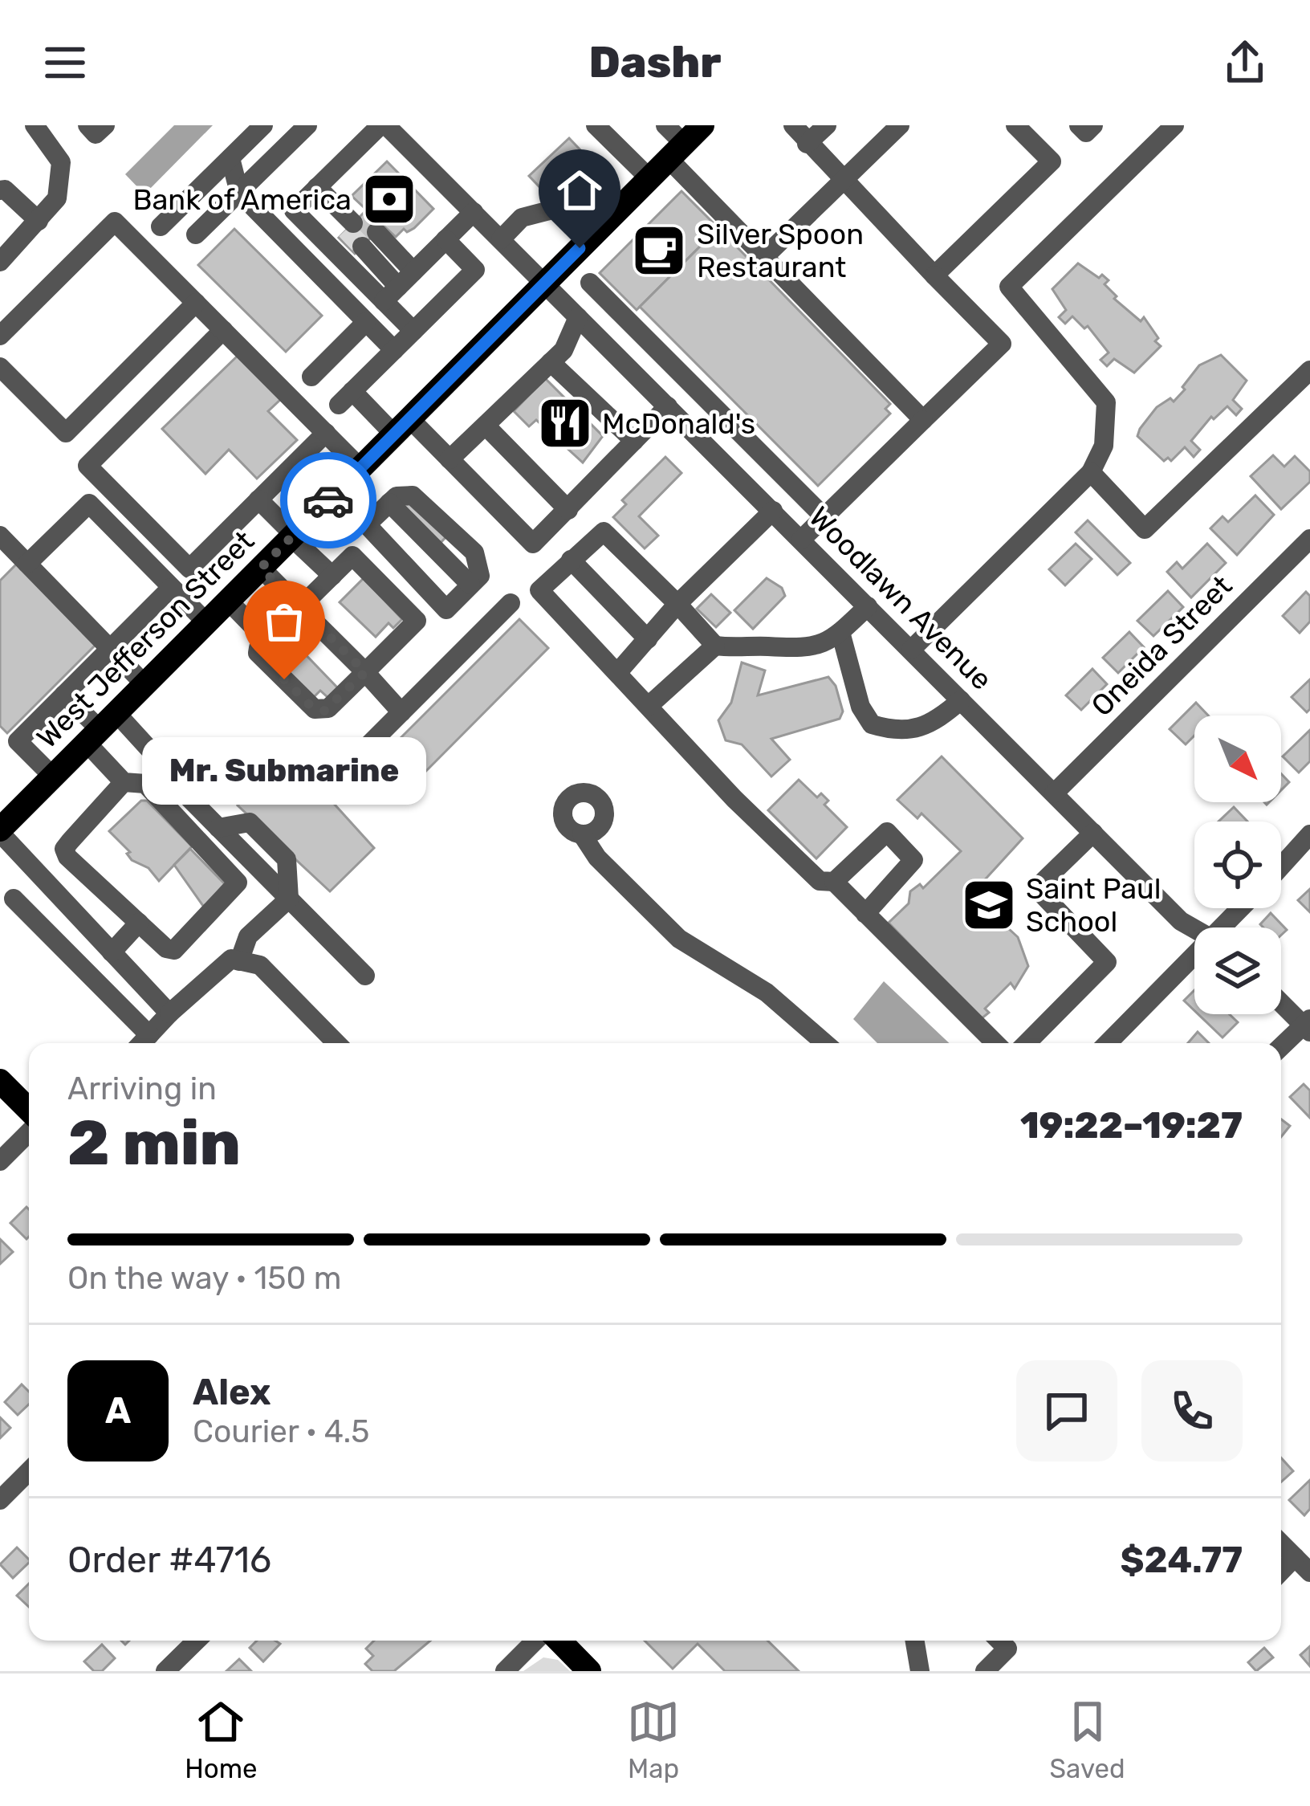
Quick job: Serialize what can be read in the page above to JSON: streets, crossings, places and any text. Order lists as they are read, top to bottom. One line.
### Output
{"streets":{"main road":["West Jefferson Street"],"street":["Woodlawn Avenue","Oneida Street"]},"crossings":[["Woodlawn Avenue","West Jefferson Street"],["Woodlawn Avenue","Oneida Street"]],"places":{"bank":["Bank of America"],"cafe":["Silver Spoon Restaurant"],"restaurant":["McDonald's"],"other":["Mr. Submarine"],"school or university":["Saint Paul School"]},"north":"bottom right","page":{"header":"Dashr","bubble":"Mr. Submarine","heading":["2 min","Arriving in","19:22–19:27"],"panel":["Alex","Courier · 4.5","Order #4716","$24.77"],"bar":"On the way · 150 m","round":"A","tabs":["Home","Map","Saved"]}}
